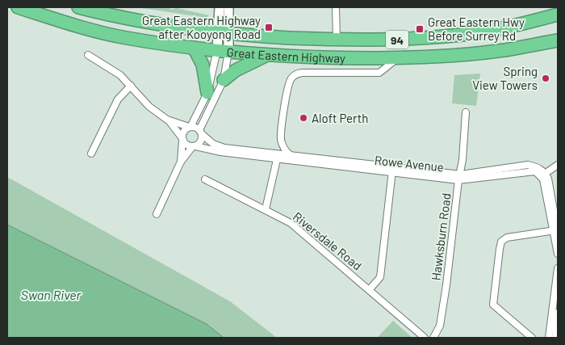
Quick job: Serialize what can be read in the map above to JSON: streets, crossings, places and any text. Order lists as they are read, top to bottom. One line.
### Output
{"streets":{"highway":["94","Great Eastern Highway"],"street":["Rowe Avenue","Hawksburn Road","Riversdale Road"]},"crossings":[["Rowe Avenue","Hawksburn Road"]],"water":["Swan River"],"places":{"transit":["Great Eastern Highway after Kooyong Road","Great Eastern Hwy Before Surrey Rd"],"other":["Spring View Towers","Aloft Perth"]}}
